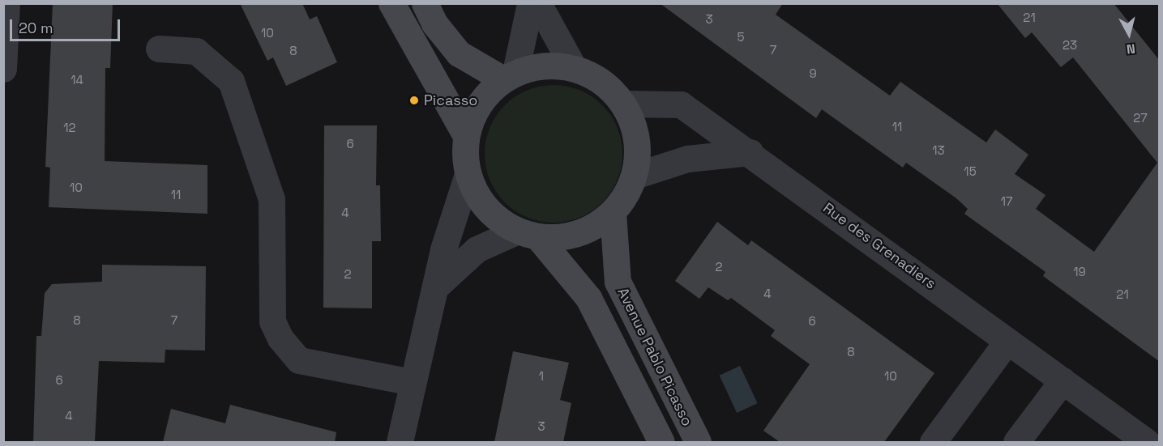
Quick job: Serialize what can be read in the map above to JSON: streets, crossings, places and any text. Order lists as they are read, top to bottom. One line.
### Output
{"streets":{"main road":["Avenue Pablo Picasso"],"street":["Rue des Grenadiers"]},"crossings":[["Rue des Grenadiers","Avenue Pablo Picasso"]],"places":["Picasso"],"house_numbers":["21","3","10","5","23","7","8","9","14","27","11","12","6","13","15","10","11","17","4","2","19","2","4","21","8","7","6","8","1","10","6","4","3"],"scale_bar":"20 m","north":"bottom"}
